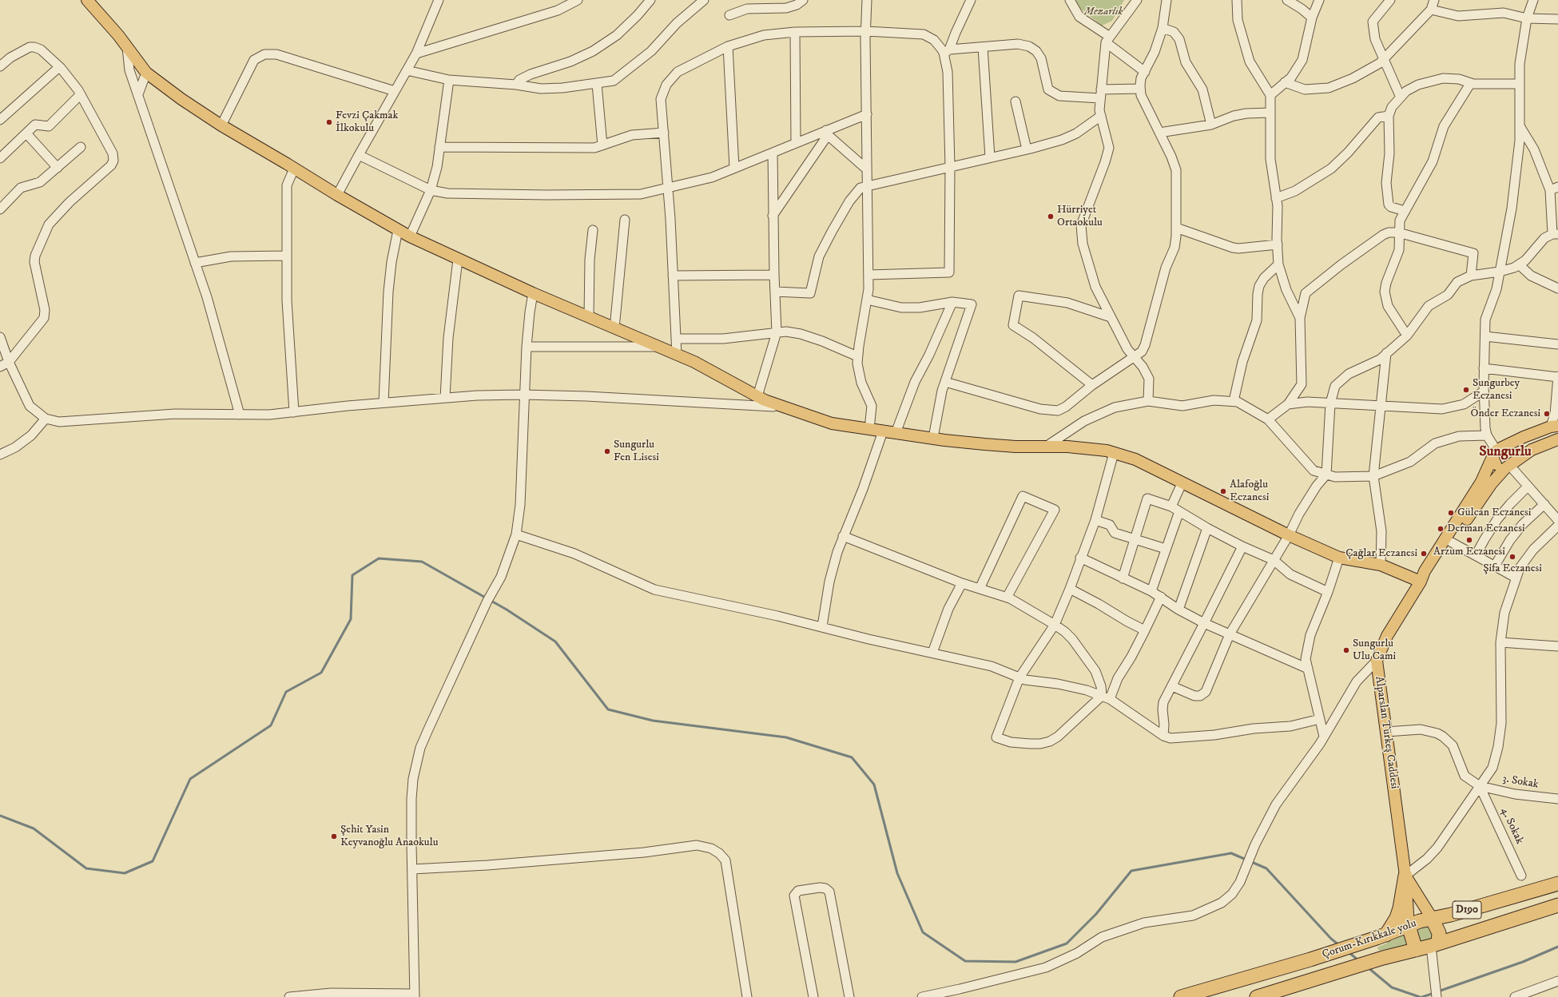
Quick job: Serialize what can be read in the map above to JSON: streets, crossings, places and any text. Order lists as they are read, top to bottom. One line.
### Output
{"streets":{"highway":["D190","Çorum-Kırıkkale yolu"],"main road":["Alparslan Türkeş Caddesi"],"street":["3. Sokak","4. Sokak"]},"crossings":[["Alparslan Türkeş Caddesi","Çorum-Kırıkkale yolu"],["3. Sokak","4. Sokak"]],"districts":["Sungurlu"],"parks":["Mezarlık"],"places":["Fevzi Çakmak İlkokulu","Hürriyet Ortaokulu","Sungurbey Eczanesi","Önder Eczanesi","Sungurlu Fen Lisesi","Alafoğlu Eczanesi","Gülcan Eczanesi","Derman Eczanesi","Arzum Eczanesi","Çağlar Eczanesi","Şifa Eczanesi","Sungurlu Ulu Cami","Şehit Yasin Keyvanoğlu Anaokulu"]}
